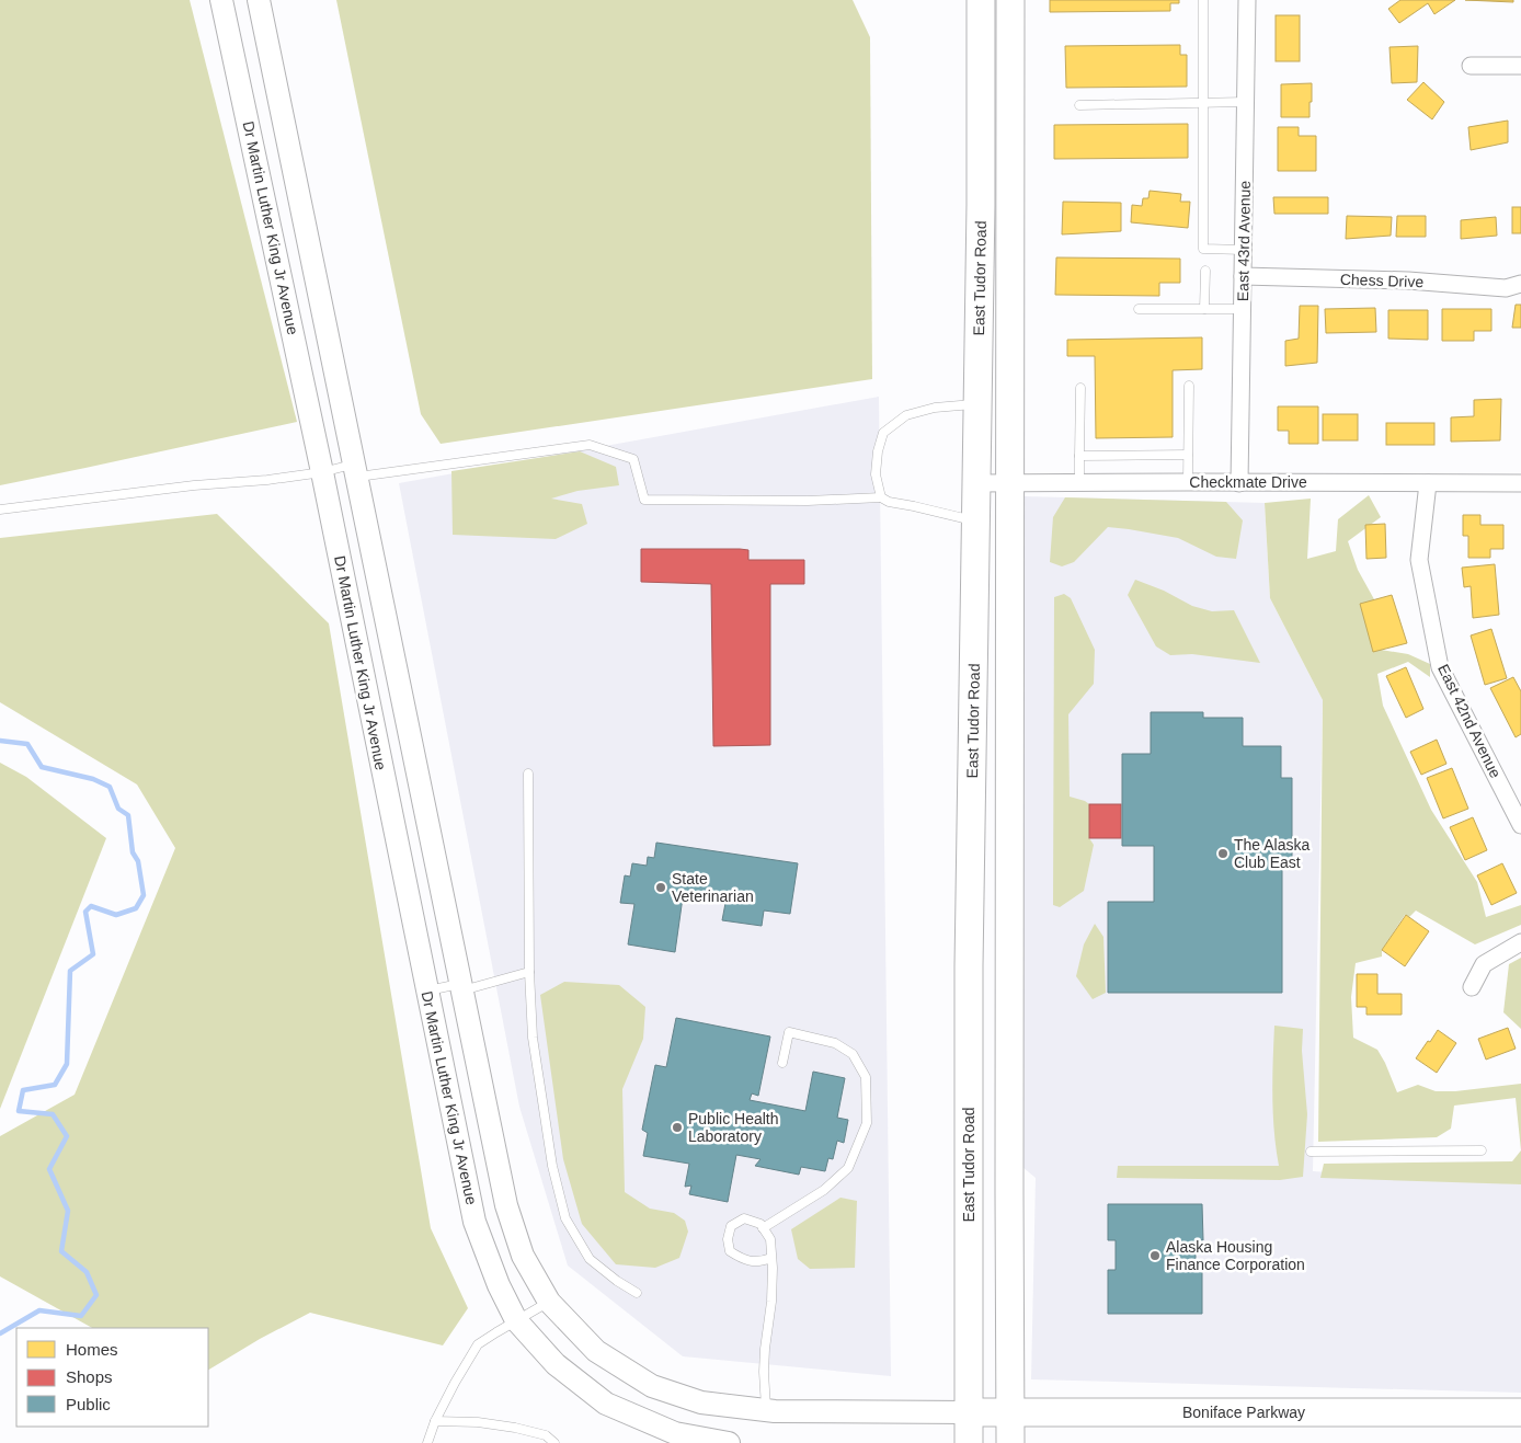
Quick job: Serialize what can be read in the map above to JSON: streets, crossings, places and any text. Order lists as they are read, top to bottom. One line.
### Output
{"streets":{"main road":["East Tudor Road","Boniface Parkway"],"street":["Dr Martin Luther King Jr Avenue","East 43rd Avenue","Chess Drive","Checkmate Drive","East 42nd Avenue"]},"crossings":[["East 43rd Avenue","Chess Drive"],["East 43rd Avenue","Checkmate Drive"],["East Tudor Road","Checkmate Drive"],["East Tudor Road","Boniface Parkway"],["Checkmate Drive","East 42nd Avenue"]],"places":["The Alaska Club East","State Veterinarian","Public Health Laboratory","Alaska Housing Finance Corporation"],"legend":["Homes","Shops","Public"]}
